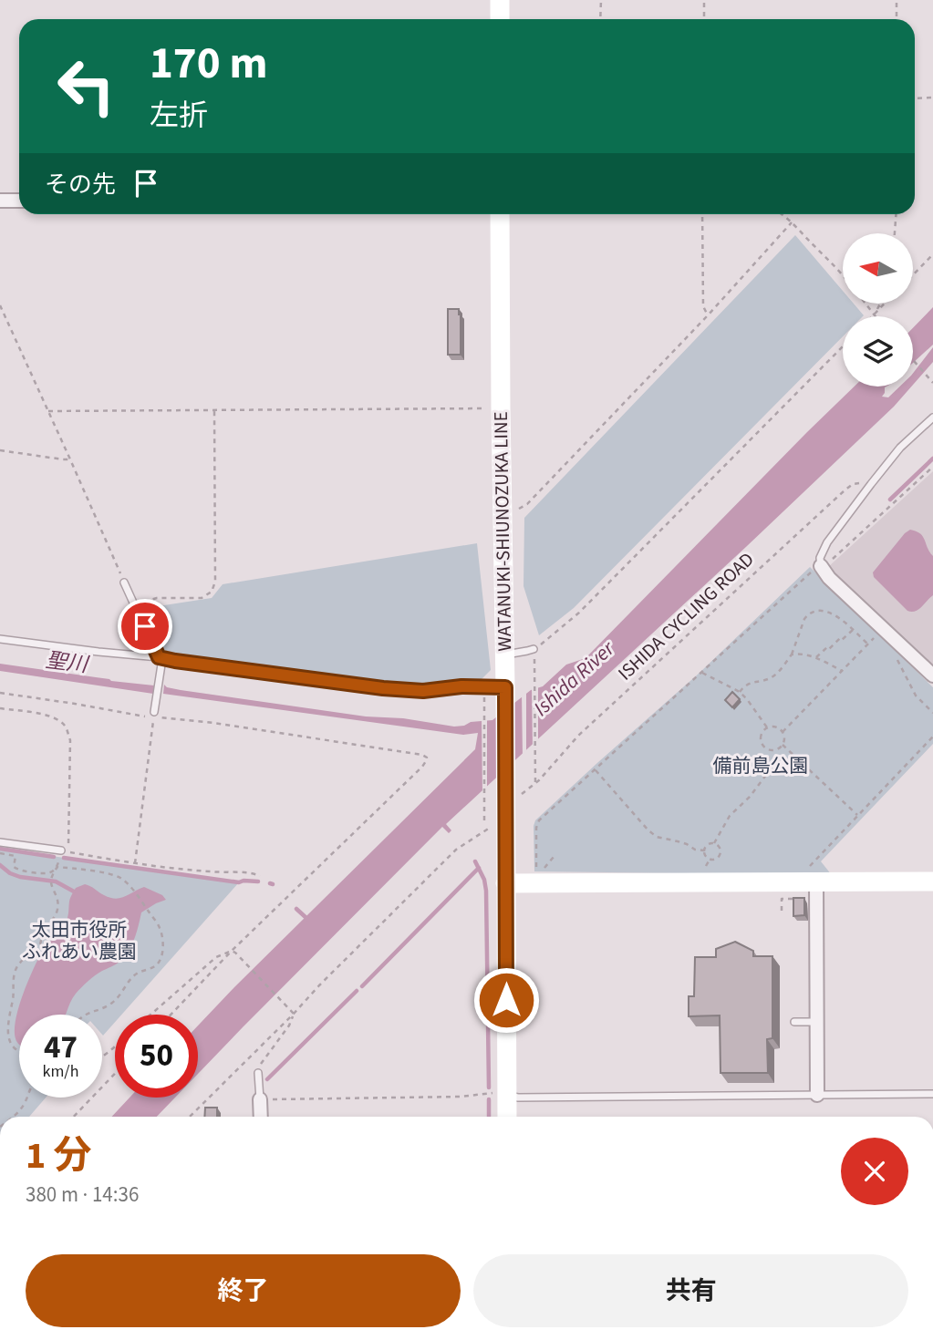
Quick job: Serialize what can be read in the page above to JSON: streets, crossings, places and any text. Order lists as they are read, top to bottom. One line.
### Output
{"streets":{"main road":["WATANUKI-SHIUNOZUKA LINE"],"path":["ISHIDA CYCLING ROAD"]},"crossings":[["WATANUKI-SHIUNOZUKA LINE","ISHIDA CYCLING ROAD"]],"water":["聖川","Ishida River"],"parks":["備前島公園","太田市役所 ふれあい農園"],"north":"left","page":{"turn":["170 m","左折"],"then":"その先","speed":"47 km/h","limit":"50","heading":["1 分","380 m · 14:36"],"buttons":["終了","共有"]}}
